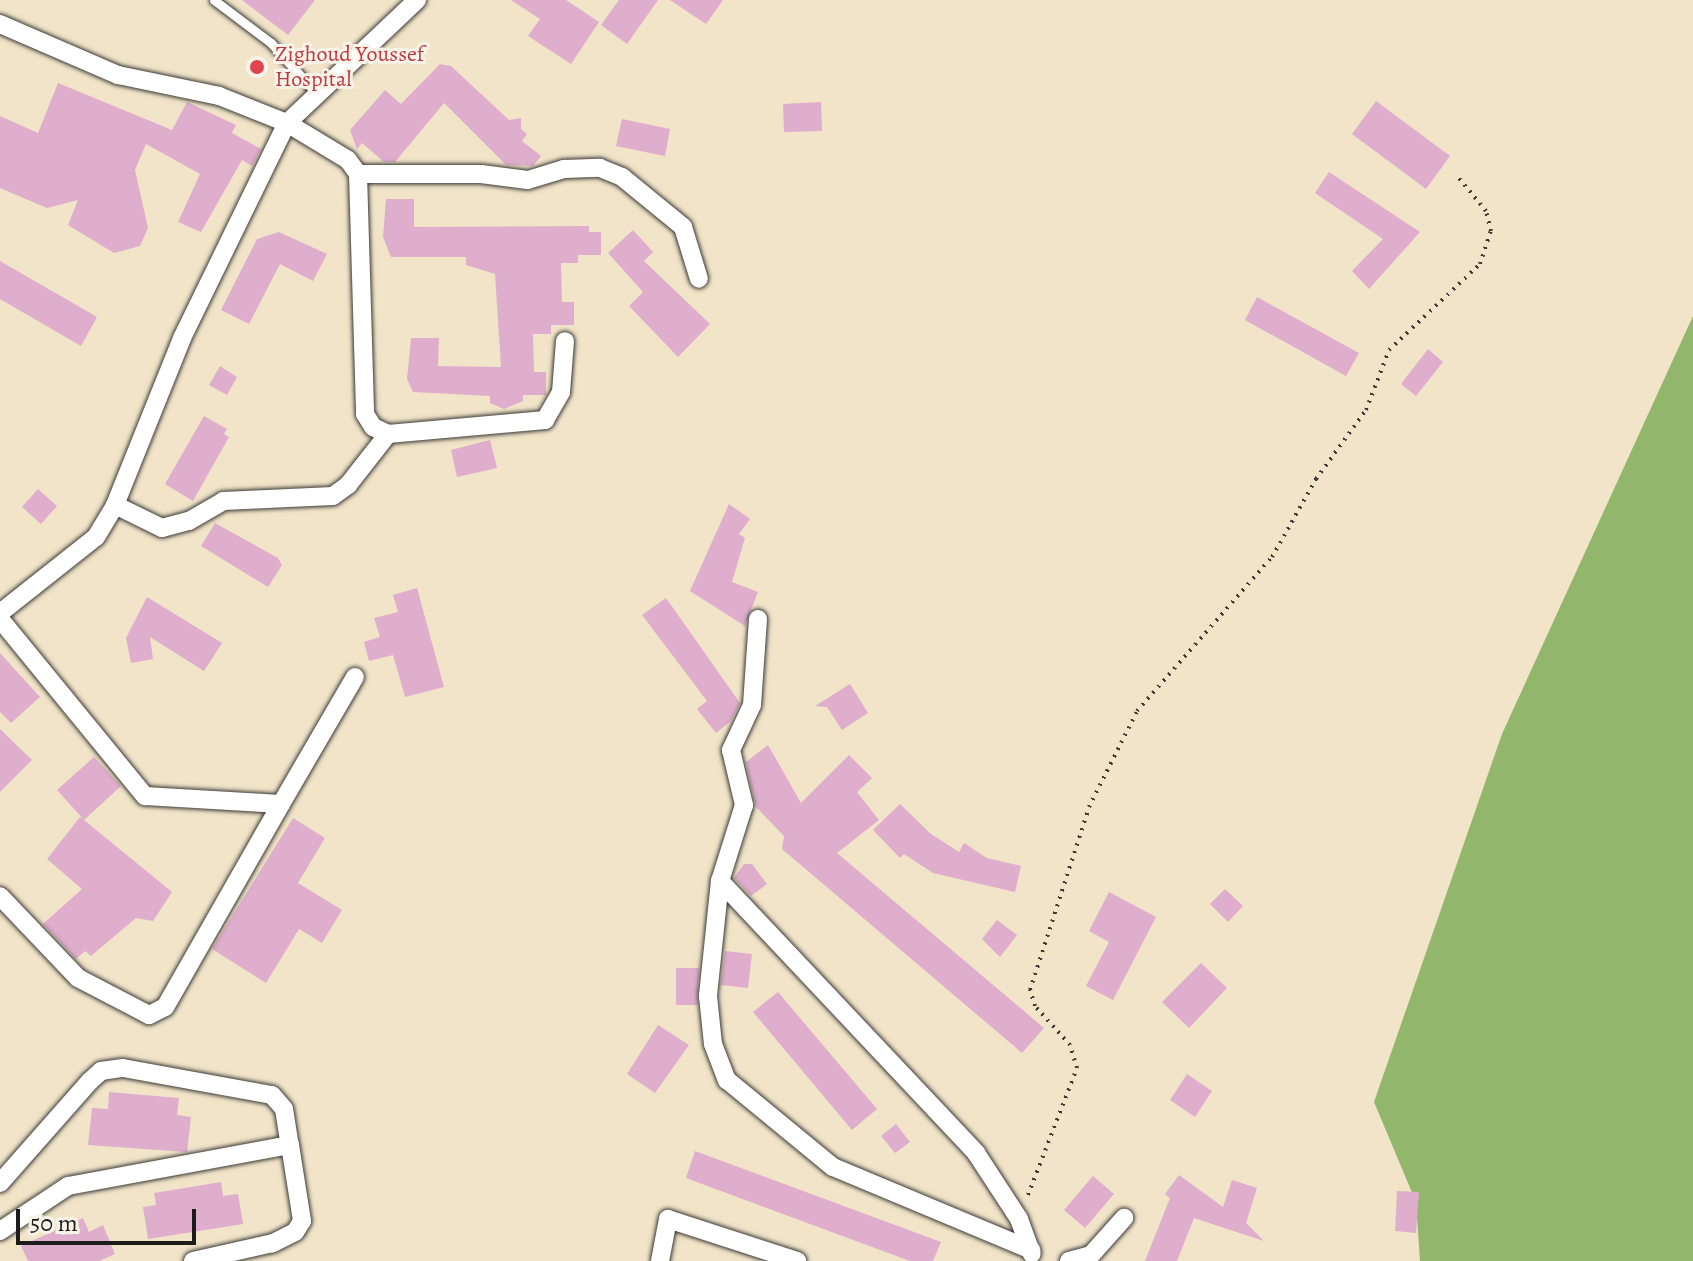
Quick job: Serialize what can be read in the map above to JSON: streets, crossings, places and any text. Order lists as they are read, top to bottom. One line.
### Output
{"places":["Zighoud Youssef Hospital"],"scale_bar":"50 m"}
